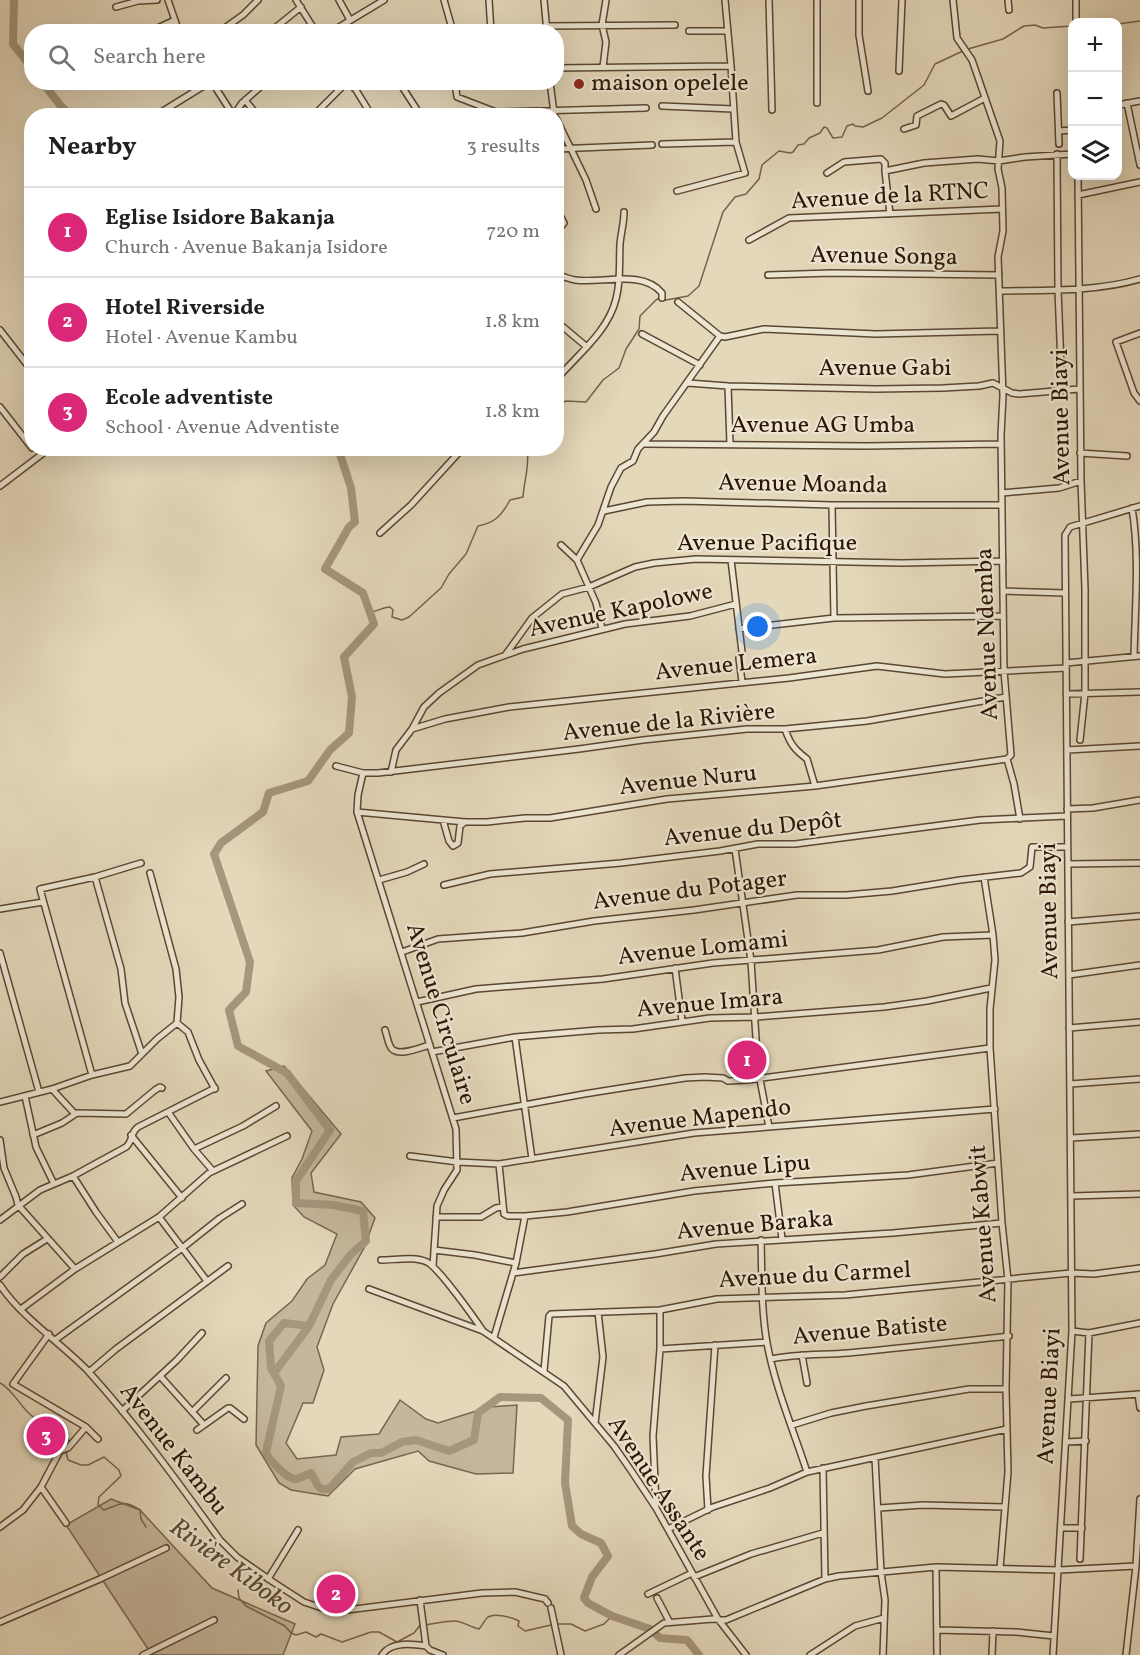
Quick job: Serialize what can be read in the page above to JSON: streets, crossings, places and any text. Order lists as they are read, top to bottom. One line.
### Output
{"streets":{"street":["Avenue de la RTNC","Avenue Songa","Avenue Gabi","Avenue Biayi","Avenue AG Umba","Avenue Moanda","Avenue Pacifique","Avenue Kapolowe","Avenue Ndemba","Avenue Lemera","Avenue de la Rivière","Avenue Nuru","Avenue du Depôt","Avenue du Potager","Avenue Lomami","Avenue Imara","Avenue Circulaire","Avenue Mapendo","Avenue Lipu","Avenue Kabwit","Avenue Baraka","Avenue du Carmel","Avenue Batiste","Avenue Kambu","Avenue Assante"]},"crossings":[["Avenue de la RTNC","Avenue Ndemba"],["Avenue Songa","Avenue Ndemba"],["Avenue Gabi","Avenue Biayi"],["Avenue Gabi","Avenue Ndemba"],["Avenue Biayi","Avenue Lemera"],["Avenue Biayi","Avenue du Depôt"],["Avenue Biayi","Avenue du Potager"],["Avenue Biayi","Avenue du Carmel"],["Avenue AG Umba","Avenue Ndemba"],["Avenue Moanda","Avenue Ndemba"],["Avenue Pacifique","Avenue Kapolowe"],["Avenue Pacifique","Avenue Ndemba"],["Avenue Kapolowe","Avenue Ndemba"],["Avenue Kapolowe","Avenue Lemera"],["Avenue Kapolowe","Avenue de la Rivière"],["Avenue Ndemba","Avenue Lemera"],["Avenue Ndemba","Avenue de la Rivière"],["Avenue Ndemba","Avenue Nuru"],["Avenue Ndemba","Avenue du Depôt"],["Avenue de la Rivière","Avenue Circulaire"],["Avenue du Potager","Avenue Circulaire"],["Avenue du Potager","Avenue Kabwit"],["Avenue Lomami","Avenue Circulaire"],["Avenue Lomami","Avenue Kabwit"],["Avenue Imara","Avenue Circulaire"],["Avenue Imara","Avenue Kabwit"],["Avenue Circulaire","Avenue Mapendo"],["Avenue Mapendo","Avenue Kabwit"],["Avenue Lipu","Avenue Kabwit"],["Avenue Kabwit","Avenue Baraka"],["Avenue Kabwit","Avenue du Carmel"],["Avenue Kabwit","Avenue Batiste"],["Avenue du Carmel","Avenue Assante"]],"water":["Rivière Kiboko"],"places":["maison opelele"],"page":{"map_buttons":["+","−"],"search":"Search here","heading":["Nearby","3 results"],"list":[{"mark":"1","name":"Eglise Isidore Bakanja","note":"Church · Avenue Bakanja Isidore","value":"720 m"},{"mark":"2","name":"Hotel Riverside","note":"Hotel · Avenue Kambu","value":"1.8 km"},{"mark":"3","name":"Ecole adventiste","note":"School · Avenue Adventiste","value":"1.8 km"}],"pins":["1","3","2"]}}
